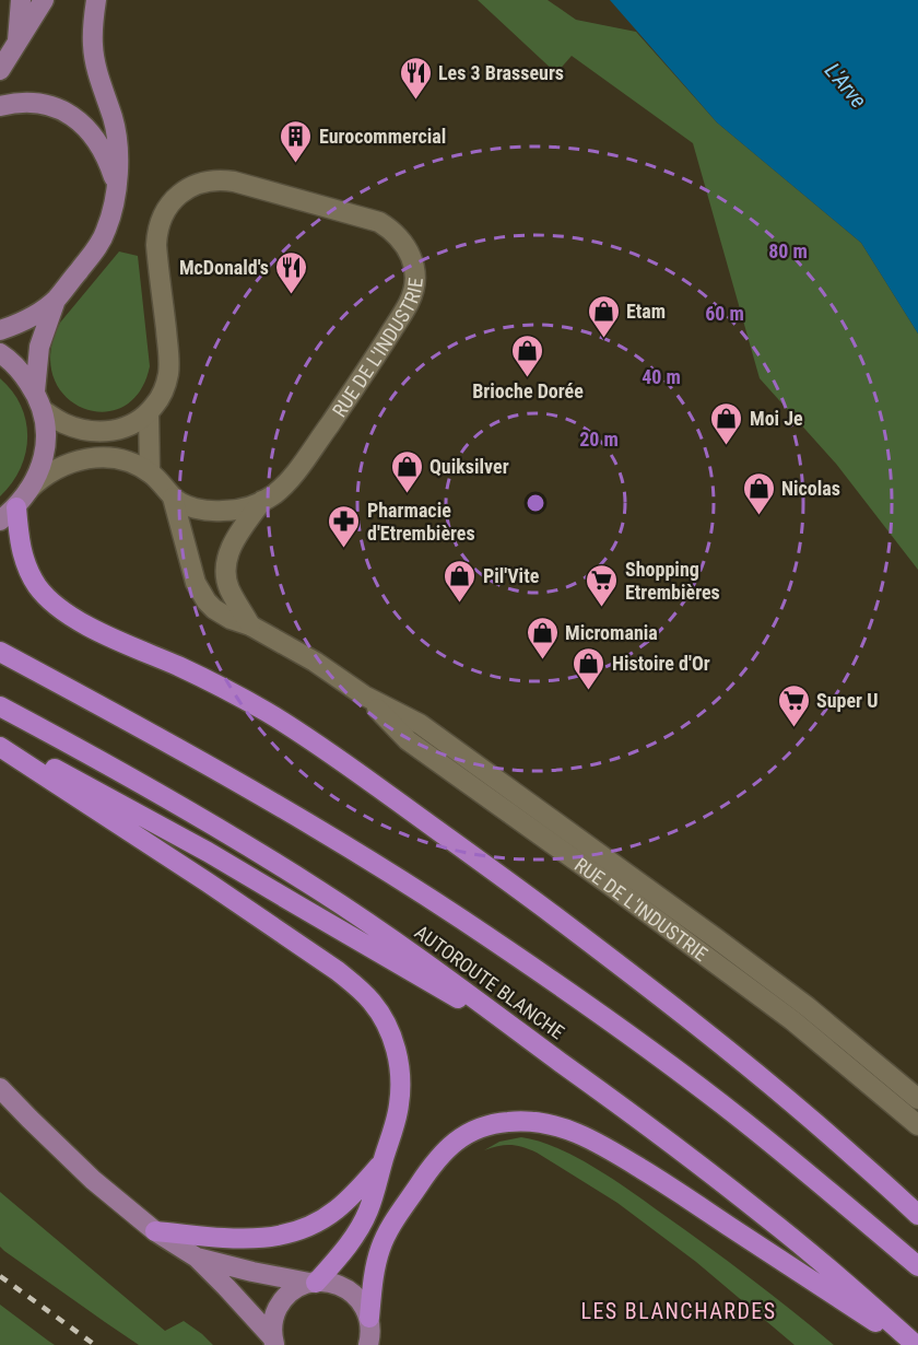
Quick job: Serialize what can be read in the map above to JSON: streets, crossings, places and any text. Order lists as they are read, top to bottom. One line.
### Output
{"streets":{"highway":["AUTOROUTE BLANCHE"],"street":["RUE DE L'INDUSTRIE"]},"districts":["LES BLANCHARDES"],"water":["L'Arve"],"places":{"restaurant":["Les 3 Brasseurs","McDonald's"],"building":["Eurocommercial"],"shop":["Etam","Brioche Dorée","Moi Je","Quiksilver","Nicolas","Pil'Vite","Micromania","Histoire d'Or"],"pharmacy":["Pharmacie d'Etrembières"],"supermarket":["Shopping Etrembières","Super U"]},"rings":["80 m","60 m","40 m","20 m"]}
